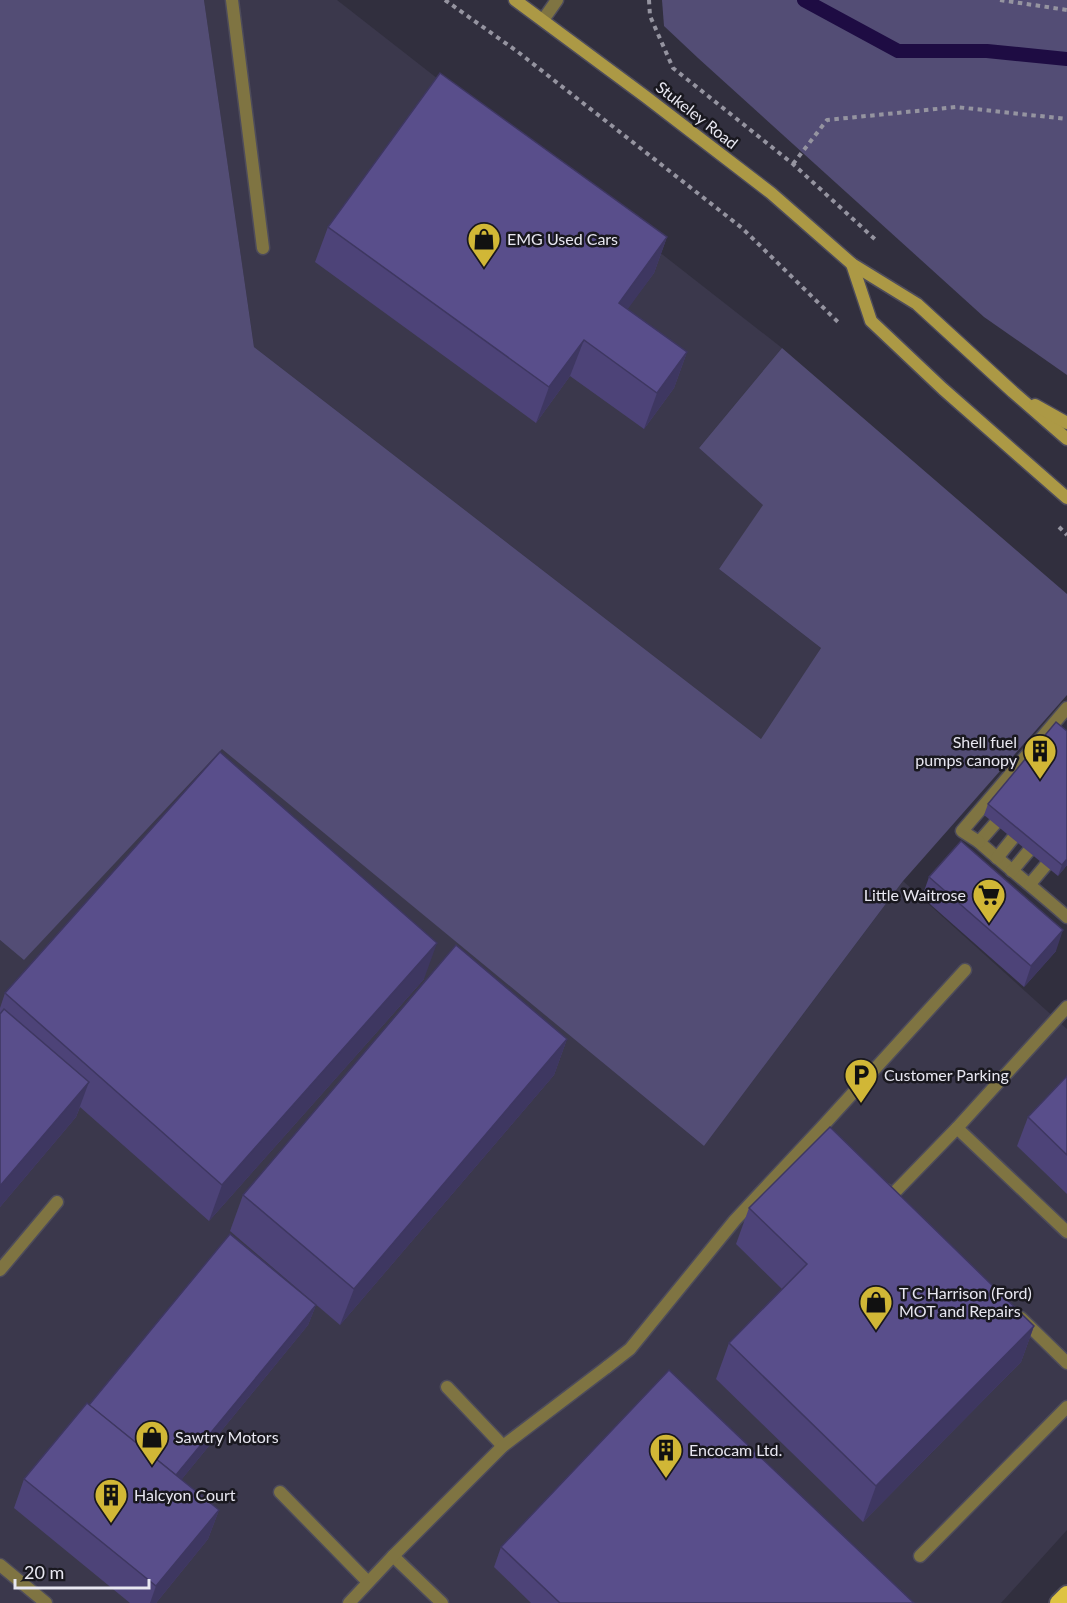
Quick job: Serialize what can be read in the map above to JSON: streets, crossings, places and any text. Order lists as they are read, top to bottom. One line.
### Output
{"streets":{"main road":["Stukeley Road"]},"places":{"shop":["EMG Used Cars","T C Harrison (Ford) MOT and Repairs","Sawtry Motors"],"building":["Shell fuel pumps canopy","Encocam Ltd.","Halcyon Court"],"supermarket":["Little Waitrose"],"parking":["Customer Parking"]},"scale_bar":"20 m"}
